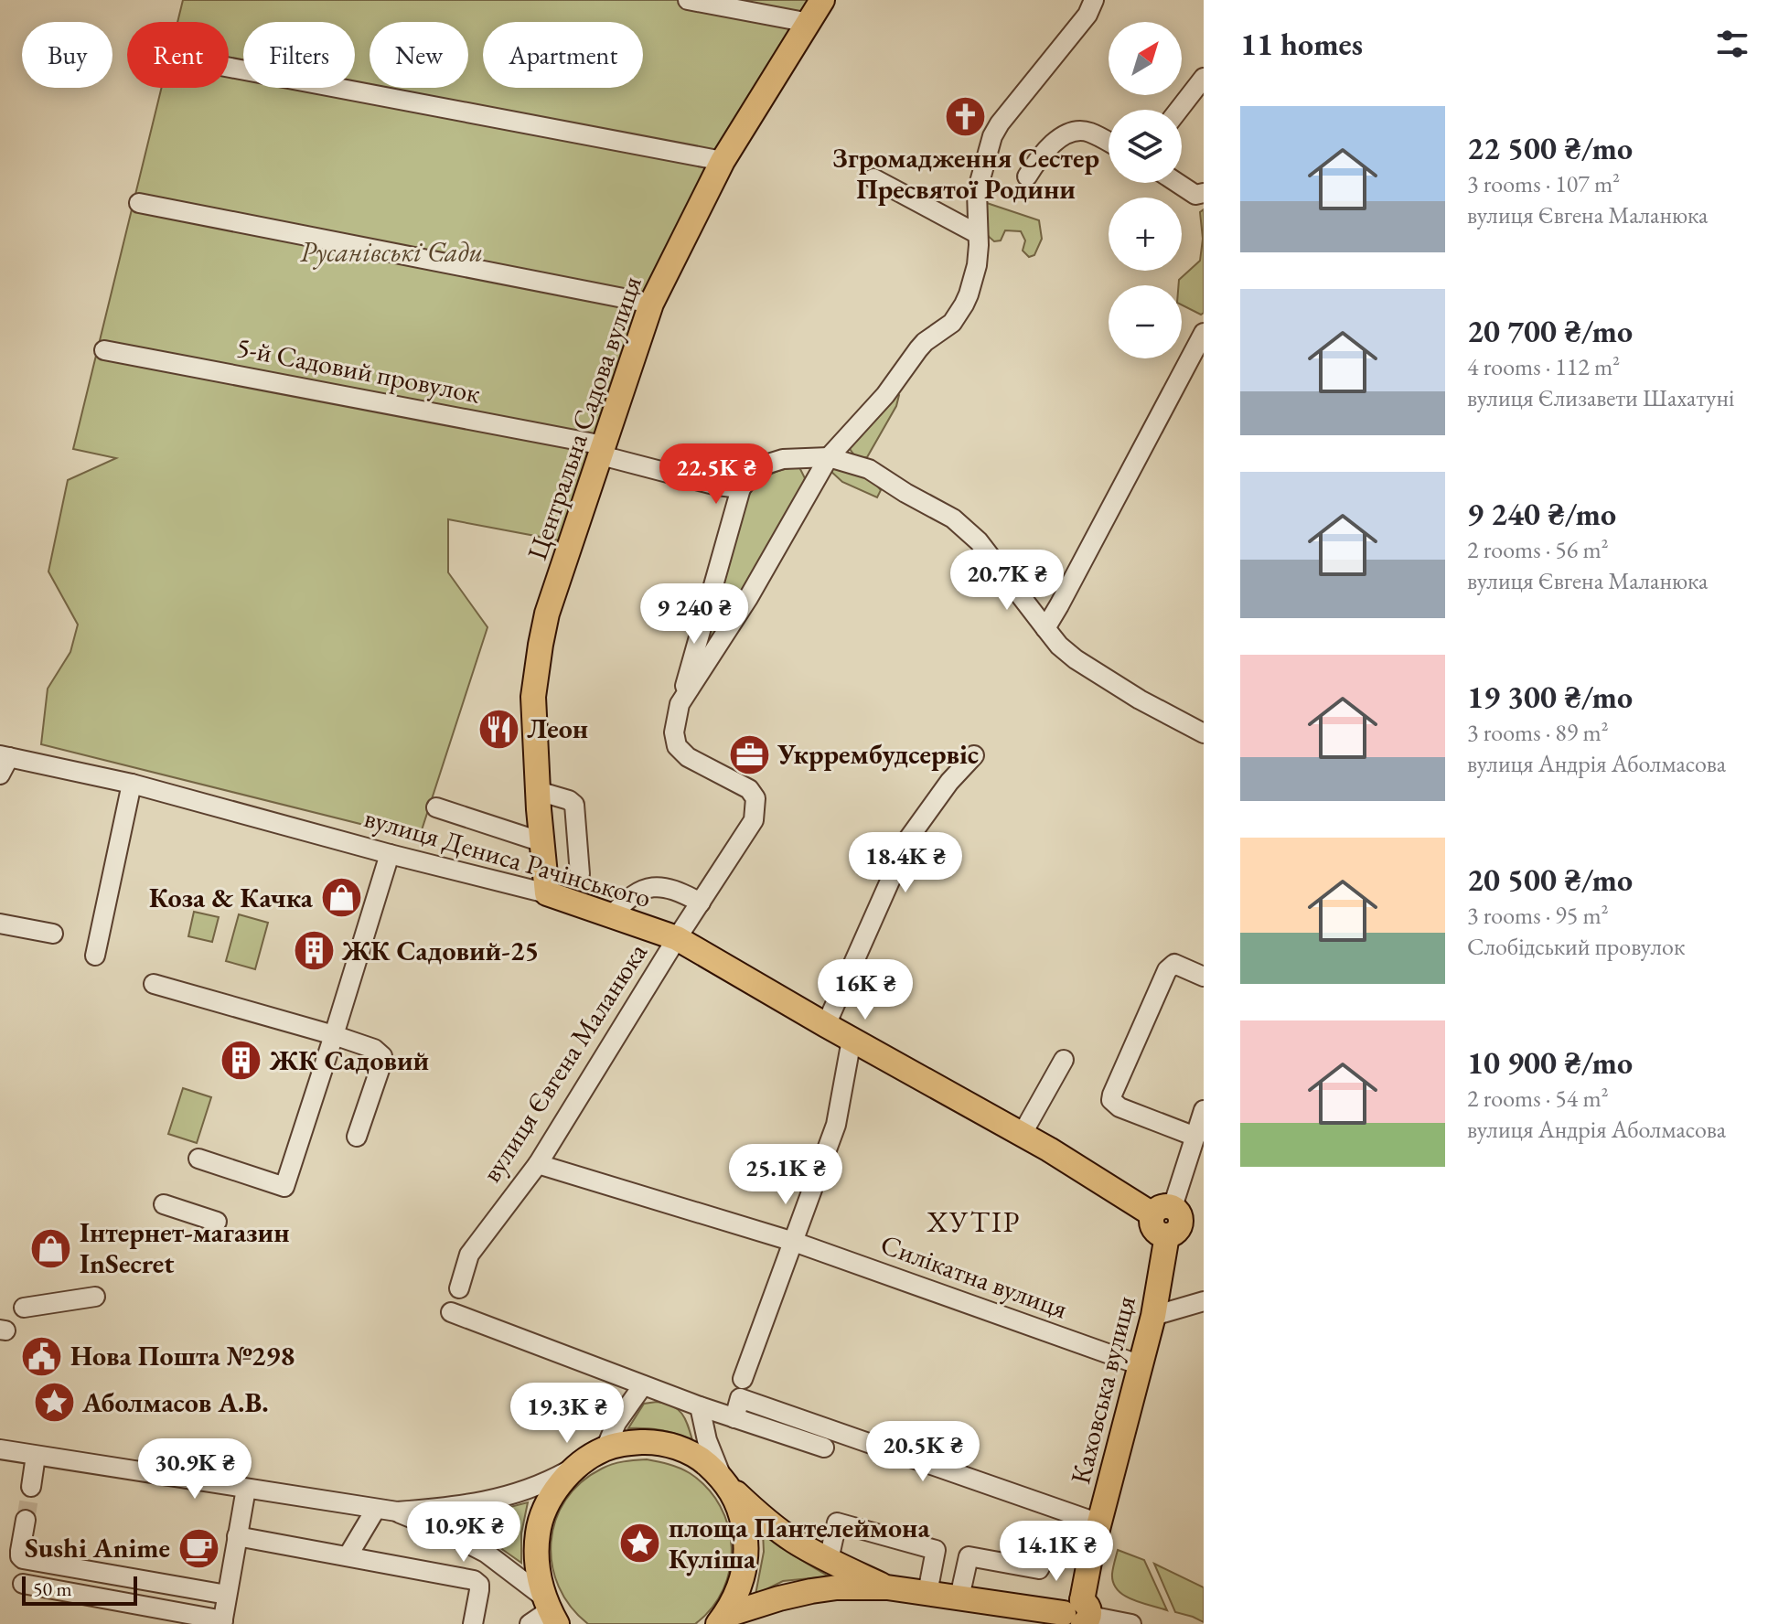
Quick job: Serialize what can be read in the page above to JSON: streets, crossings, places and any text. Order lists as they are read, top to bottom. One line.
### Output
{"streets":{"main road":["Центральна Садова вулиця","вулиця Дениса Рачінського","Каховська вулиця"],"street":["5-й Садовий провулок","вулиця Євгена Маланюка","Силікатна вулиця"]},"crossings":[["5-й Садовий провулок","Центральна Садова вулиця"],["Центральна Садова вулиця","вулиця Дениса Рачінського"],["вулиця Дениса Рачінського","вулиця Євгена Маланюка"],["вулиця Дениса Рачінського","Каховська вулиця"],["вулиця Євгена Маланюка","Силікатна вулиця"],["Силікатна вулиця","Каховська вулиця"]],"districts":["ХУТІР"],"parks":["Русанівські Сади"],"places":{"church":["Згромадження Сестер Пресвятої Родини"],"restaurant":["Леон"],"office":["Укррембудсервіс"],"shop":["Коза & Качка","Інтернет-магазин InSecret"],"building":["ЖК Садовий-25","ЖК Садовий"],"public building":["Нова Пошта №298"],"place":["Аболмасов А.В.","площа Пантелеймона Куліша"],"cafe":["Sushi Anime"]},"scale_bar":"50 m","north":"top right","page":{"heading":"11 homes","map_buttons":["+","−"],"chip":["Buy","Rent","Filters","New","Apartment"],"list":[{"name":"22 500 ₴/mo","note":"3 rooms · 107 m² · вулиця Євгена Маланюка"},{"name":"20 700 ₴/mo","note":"4 rooms · 112 m² · вулиця Єлизавети Шахатуні"},{"name":"9 240 ₴/mo","note":"2 rooms · 56 m² · вулиця Євгена Маланюка"},{"name":"19 300 ₴/mo","note":"3 rooms · 89 m² · вулиця Андрія Аболмасова"},{"name":"20 500 ₴/mo","note":"3 rooms · 95 m² · Слобідський провулок"},{"name":"10 900 ₴/mo","note":"2 rooms · 54 m² · вулиця Андрія Аболмасова"}],"price":["22.5K ₴","20.7K ₴","9 240 ₴","18.4K ₴","16K ₴","25.1K ₴","19.3K ₴","20.5K ₴","30.9K ₴","10.9K ₴","14.1K ₴"],"scale":"50 m"}}
